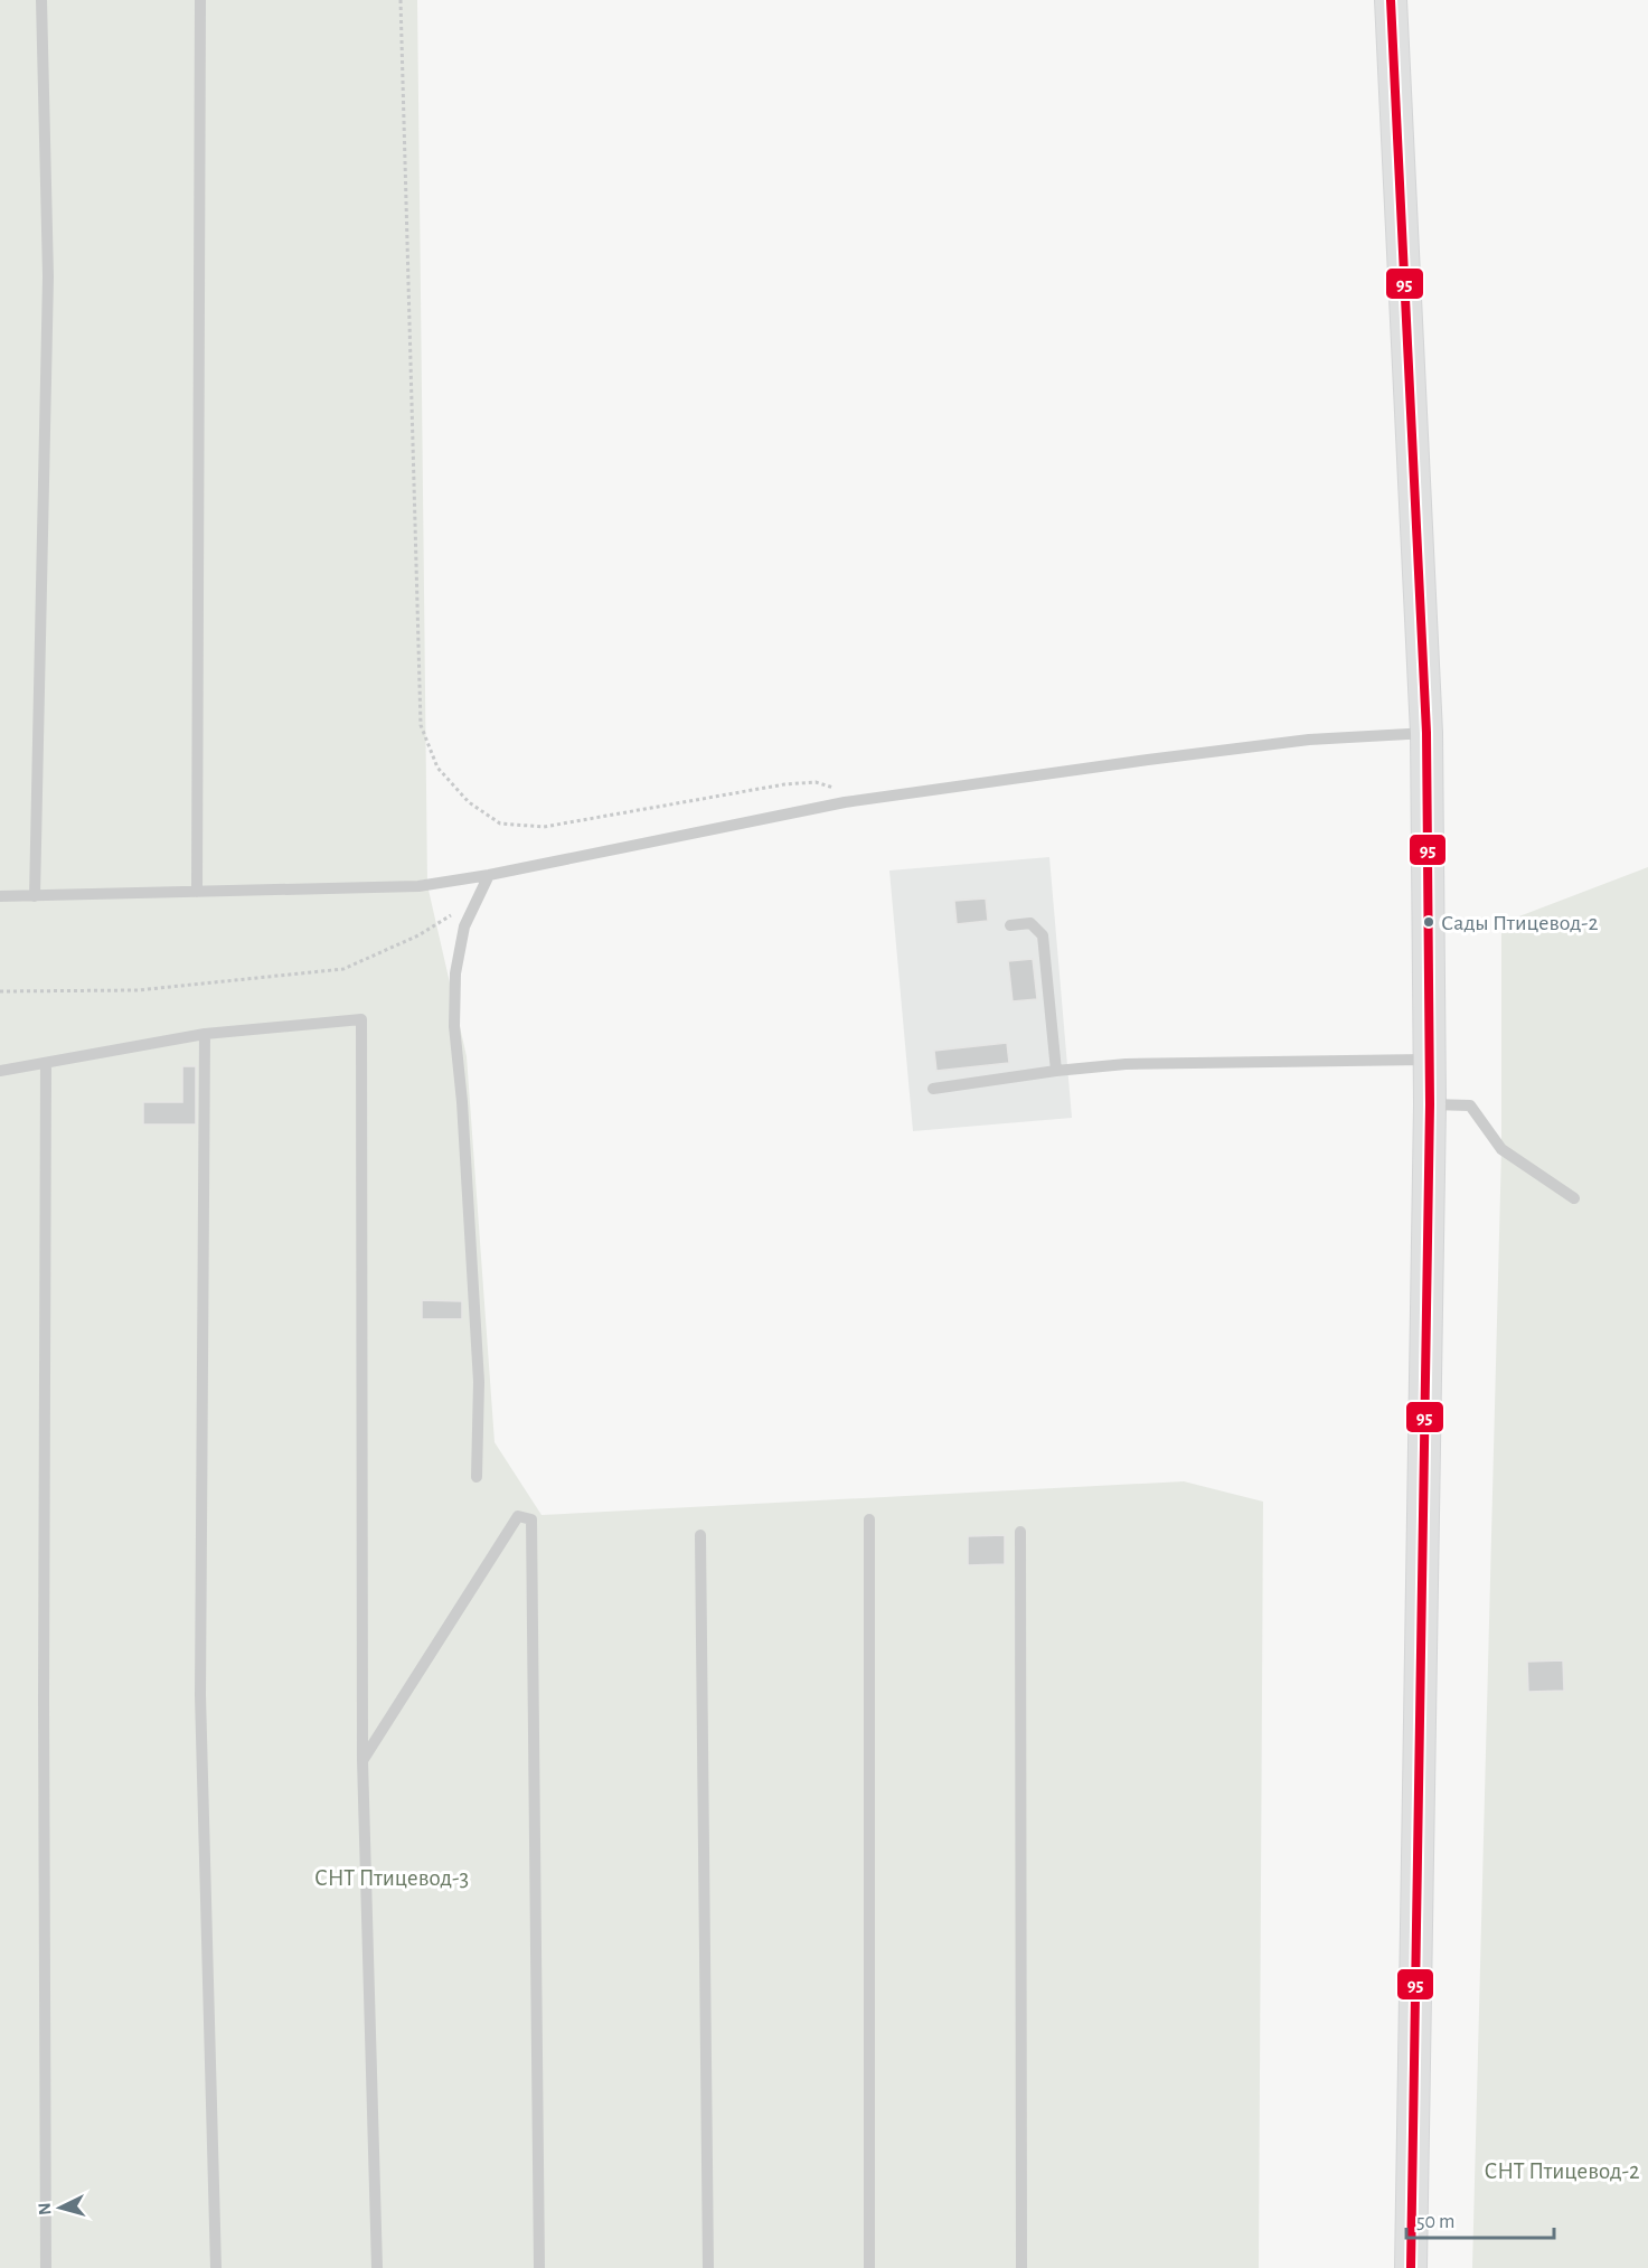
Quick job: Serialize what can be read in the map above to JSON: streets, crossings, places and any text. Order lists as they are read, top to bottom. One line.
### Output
{"parks":["СНТ Птицевод-3","СНТ Птицевод-2"],"places":["Сады Птицевод-2"],"lines":["transit line 95"],"scale_bar":"50 m","north":"left"}
